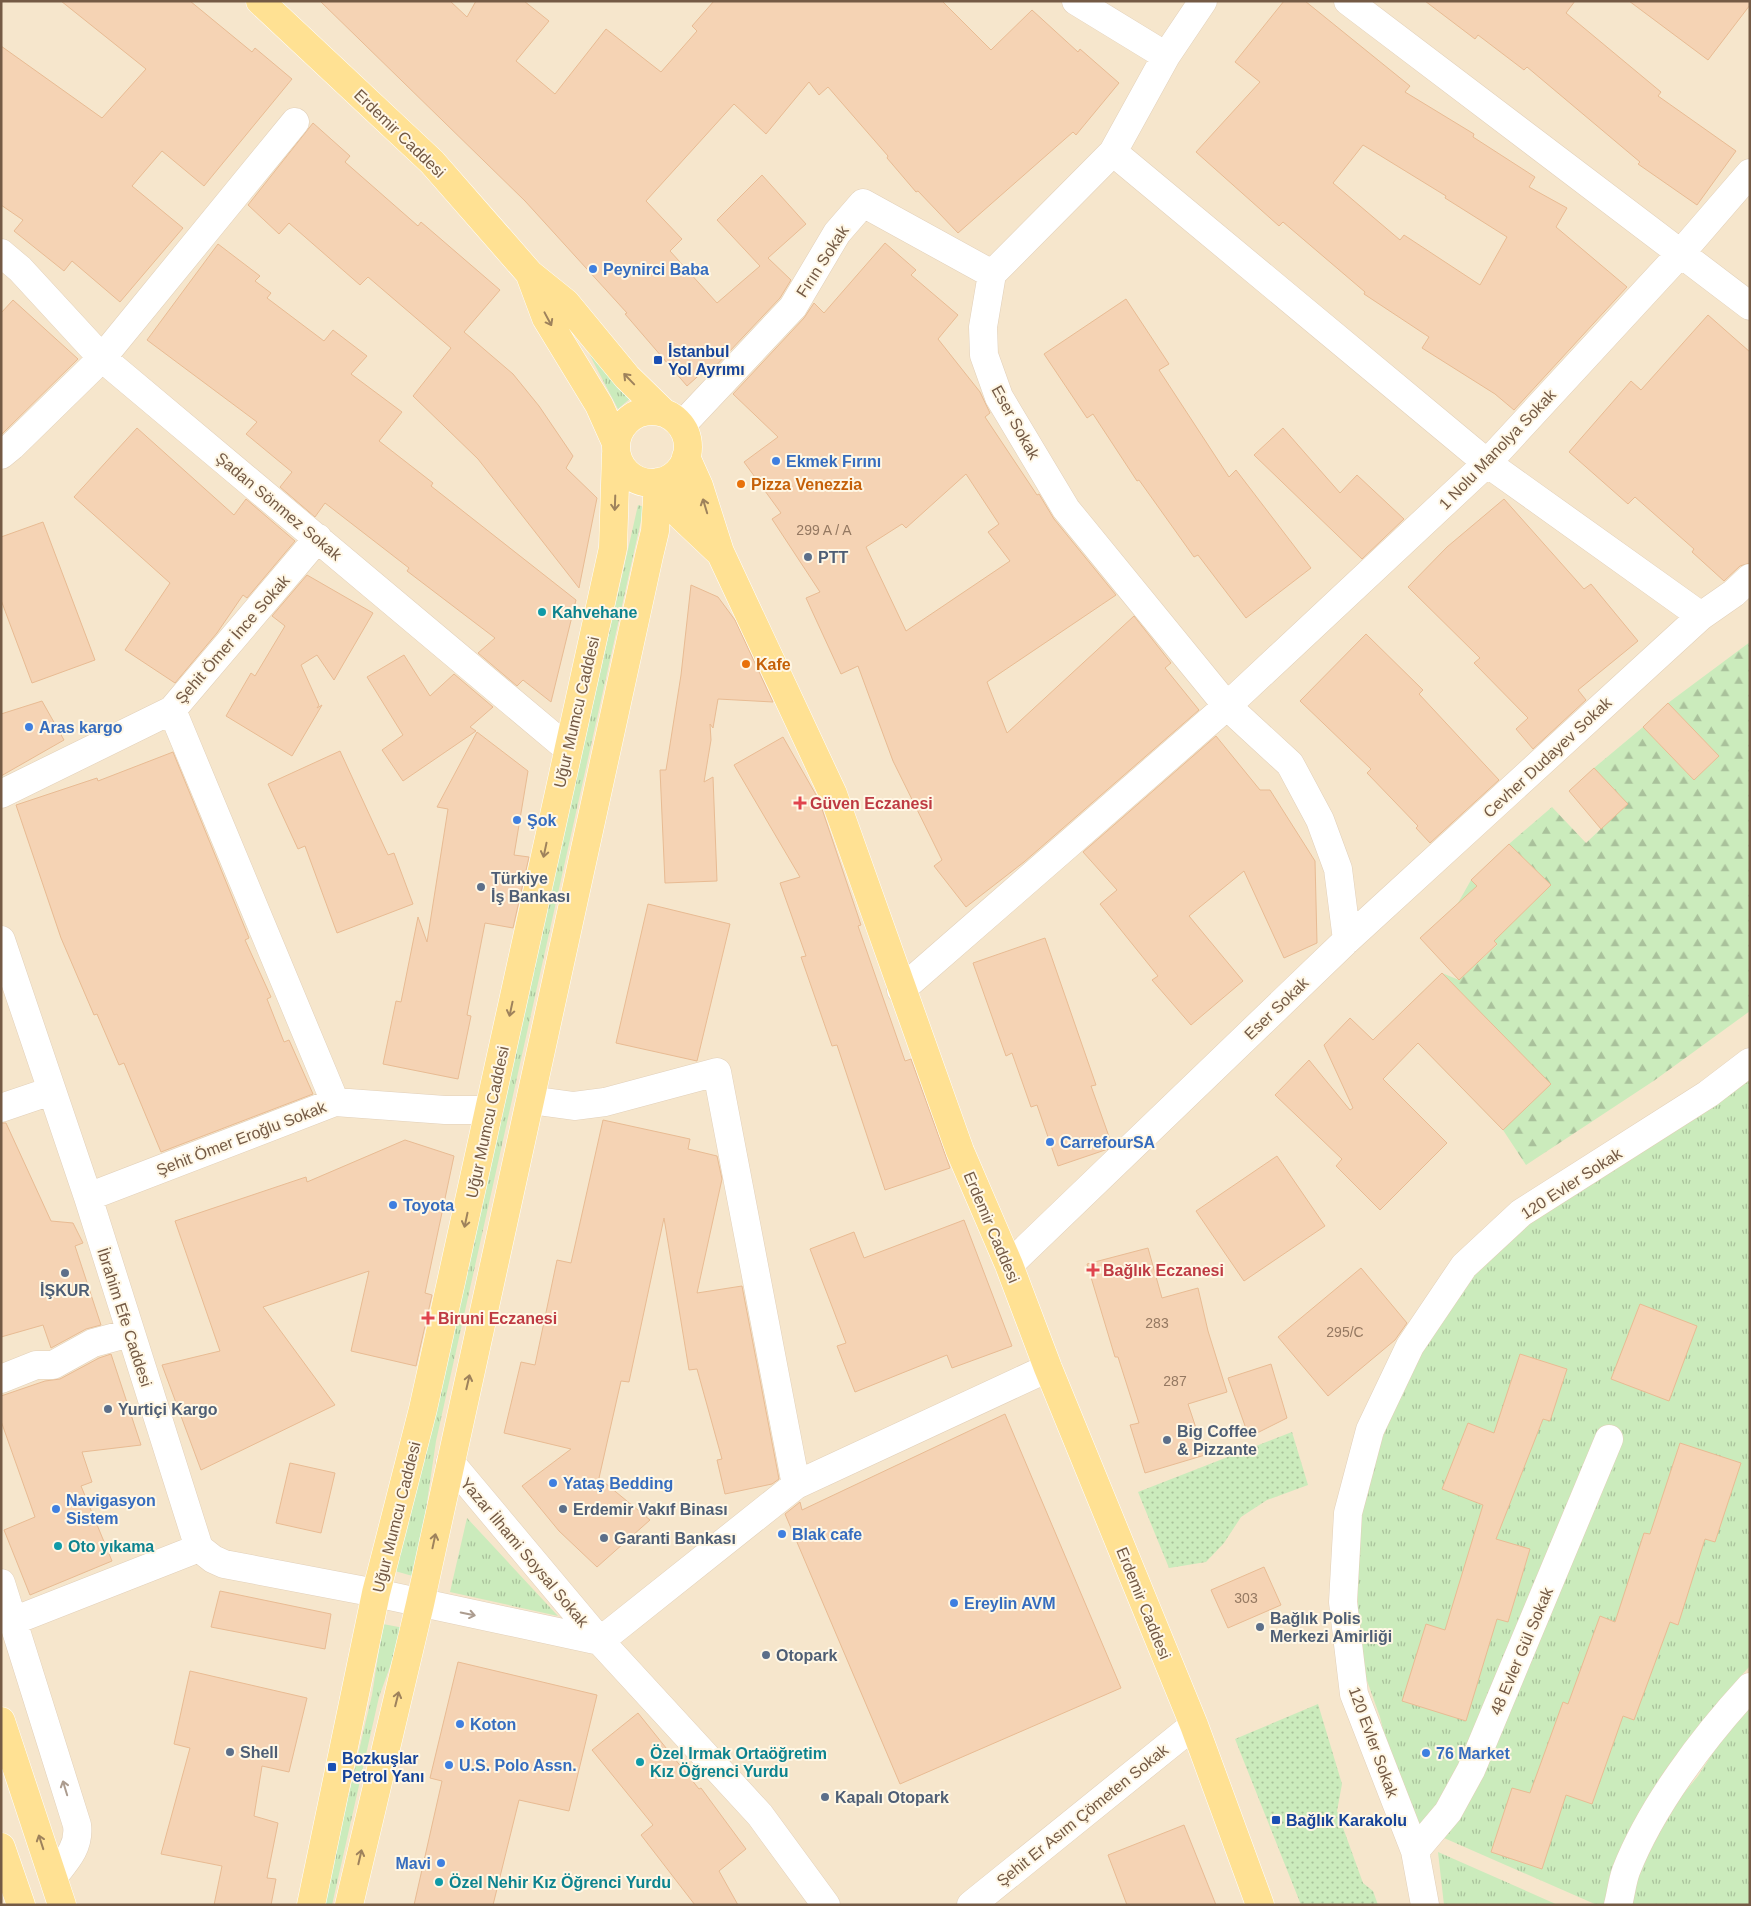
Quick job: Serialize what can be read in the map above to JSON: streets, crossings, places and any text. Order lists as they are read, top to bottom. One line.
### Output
{"streets":{"main road":["Erdemir Caddesi","Uğur Mumcu Caddesi"],"street":["Fırın Sokak","Eser Sokak","1 Nolu Manolya Sokak","Şadan Sönmez Sokak","Şehit Ömer İnce Sokak","Cevher Dudayev Sokak","Şehit Ömer Eroğlu Sokak","120 Evler Sokak","İbrahim Efe Caddesi","Yazar İlhami Soysal Sokak","48 Evler Gül Sokak","Şehit Er Asım Çömeten Sokak"]},"crossings":[["Erdemir Caddesi","Fırın Sokak"],["Erdemir Caddesi","Eser Sokak"],["Erdemir Caddesi","Uğur Mumcu Caddesi"],["Erdemir Caddesi","Şehit Er Asım Çömeten Sokak"],["Fırın Sokak","Eser Sokak"],["Fırın Sokak","Uğur Mumcu Caddesi"],["Eser Sokak","1 Nolu Manolya Sokak"],["Eser Sokak","Cevher Dudayev Sokak"],["Şadan Sönmez Sokak","Şehit Ömer İnce Sokak"],["Şadan Sönmez Sokak","Uğur Mumcu Caddesi"],["Uğur Mumcu Caddesi","Şehit Ömer Eroğlu Sokak"],["Uğur Mumcu Caddesi","Yazar İlhami Soysal Sokak"],["Şehit Ömer Eroğlu Sokak","İbrahim Efe Caddesi"],["120 Evler Sokak","48 Evler Gül Sokak"]],"places":{"other":["Peynirci Baba","Ekmek Fırını","Pizza Venezzia","PTT","Kahvehane","Kafe","Aras kargo","Şok","Türkiye İş Bankası","CarrefourSA","Toyota","İŞKUR","Yurtiçi Kargo","Big Coffee & Pizzante","Yataş Bedding","Navigasyon Sistem","Erdemir Vakıf Binası","Blak cafe","Garanti Bankası","Oto yıkama","Ereylin AVM","Bağlık Polis Merkezi Amirliği","Otopark","Koton","Shell","76 Market","Özel Irmak Ortaöğretim Kız Öğrenci Yurdu","U.S. Polo Assn.","Kapalı Otopark","Mavi","Özel Nehir Kız Öğrenci Yurdu"],"transit":["İstanbul Yol Ayrımı","Bozkuşlar Petrol Yanı","Bağlık Karakolu"],"health":["Güven Eczanesi","Bağlık Eczanesi","Biruni Eczanesi"]},"house_numbers":["299 A / A","283","295/C","287","303"]}
